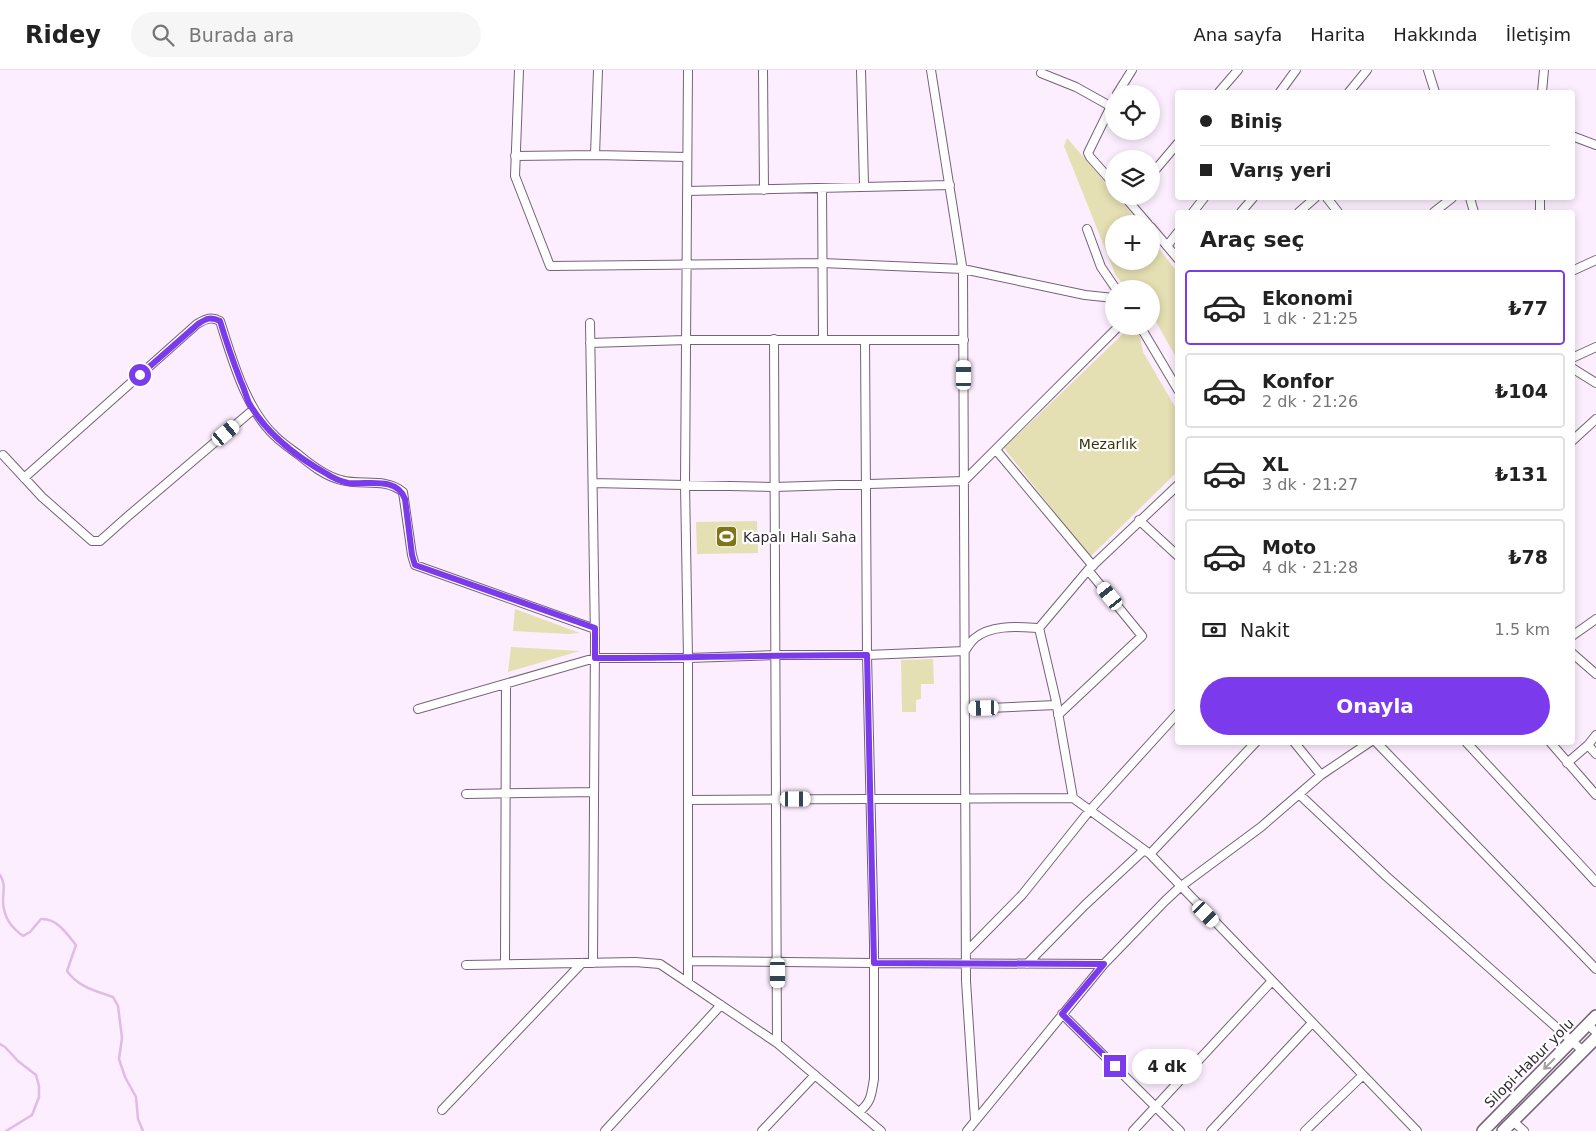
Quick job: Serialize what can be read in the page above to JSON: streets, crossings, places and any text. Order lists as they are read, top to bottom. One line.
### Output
{"streets":{"highway":["Silopi-Habur yolu"]},"parks":["Mezarlık"],"places":{"sports":["Kapalı Halı Saha"]},"page":{"header":"Ridey","search":"Burada ara","nav":["Ana sayfa","Harita","Hakkında","İletişim"],"map_buttons":["+","−"],"banner":["Biniş","Varış yeri"],"heading":"Araç seç","list":[{"name":"Ekonomi","note":"1 dk · 21:25","value":"₺77"},{"name":"Konfor","note":"2 dk · 21:26","value":"₺104"},{"name":"XL","note":"3 dk · 21:27","value":"₺131"},{"name":"Moto","note":"4 dk · 21:28","value":"₺78"}],"pay":["Nakit","1.5 km"],"buttons":"Onayla","bubble":"4 dk"}}
